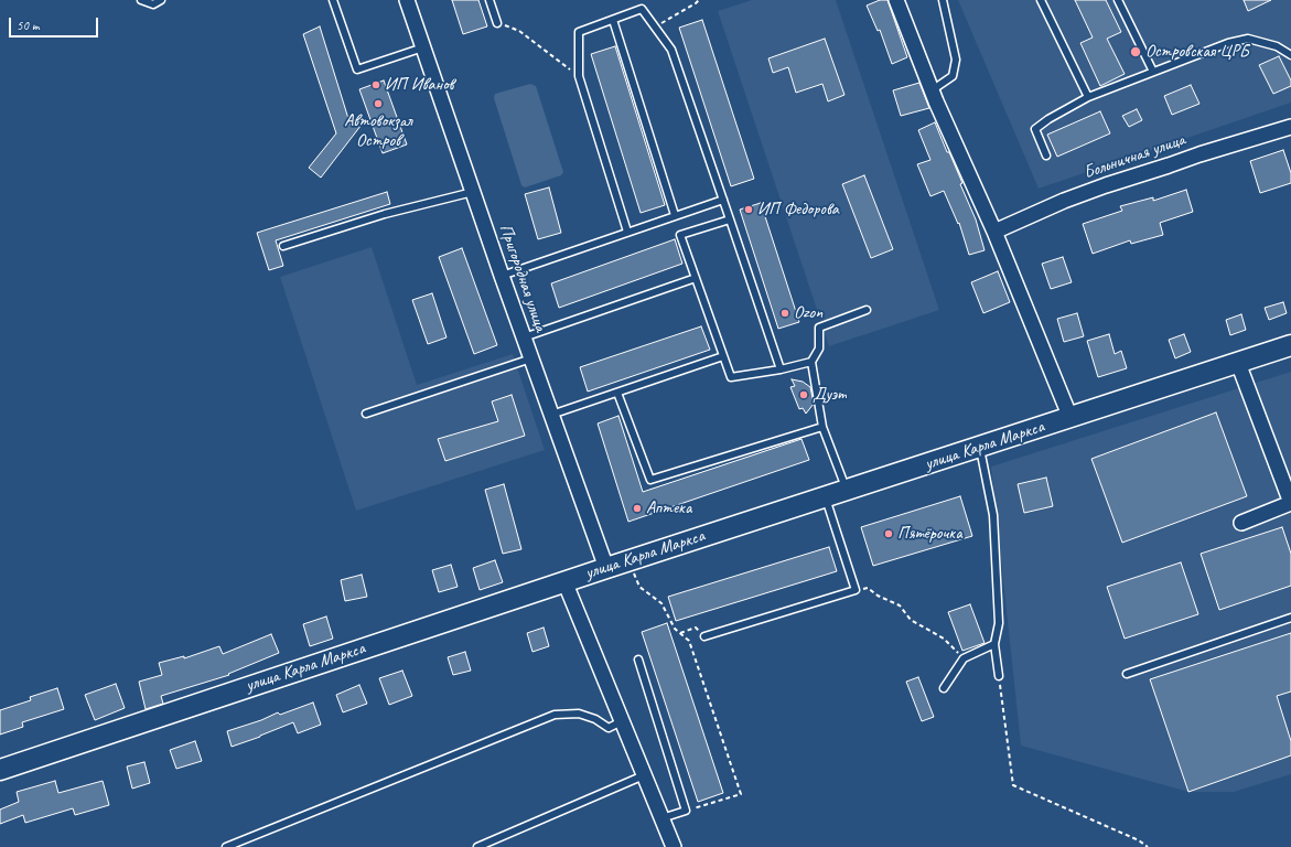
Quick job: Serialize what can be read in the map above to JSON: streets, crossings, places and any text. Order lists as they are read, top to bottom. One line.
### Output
{"streets":{"main road":["улица Карла Маркса"],"street":["Больничная улица","Пригородная улица"]},"crossings":[["Пригородная улица","улица Карла Маркса"]],"places":["Островская ЦРБ","ИП Иванов","Автовокзал Остров","ИП Федорова","Ozon","Дуэт","Аптека","Пятёрочка"],"scale_bar":"50 m"}
